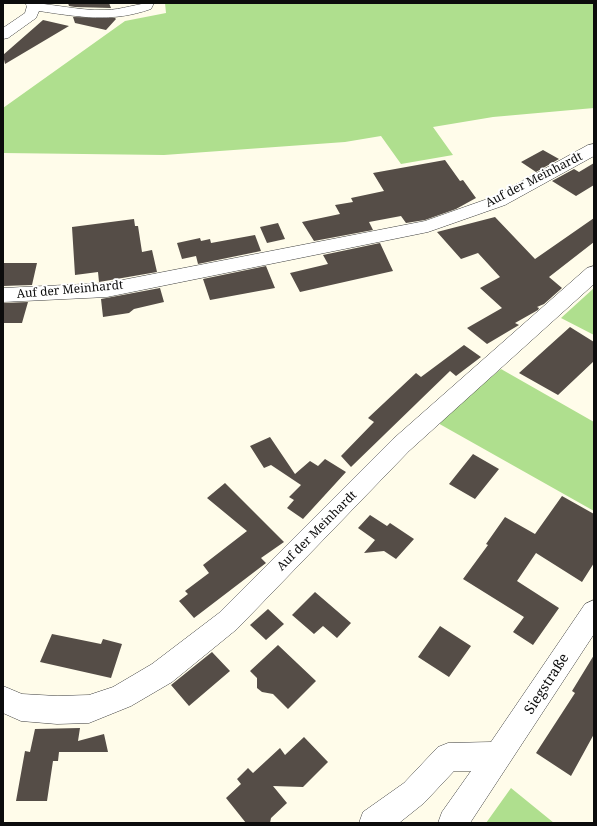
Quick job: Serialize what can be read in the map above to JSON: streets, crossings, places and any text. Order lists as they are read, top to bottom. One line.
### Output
{"streets":{"street":["Auf der Meinhardt","Siegstraße"]}}
